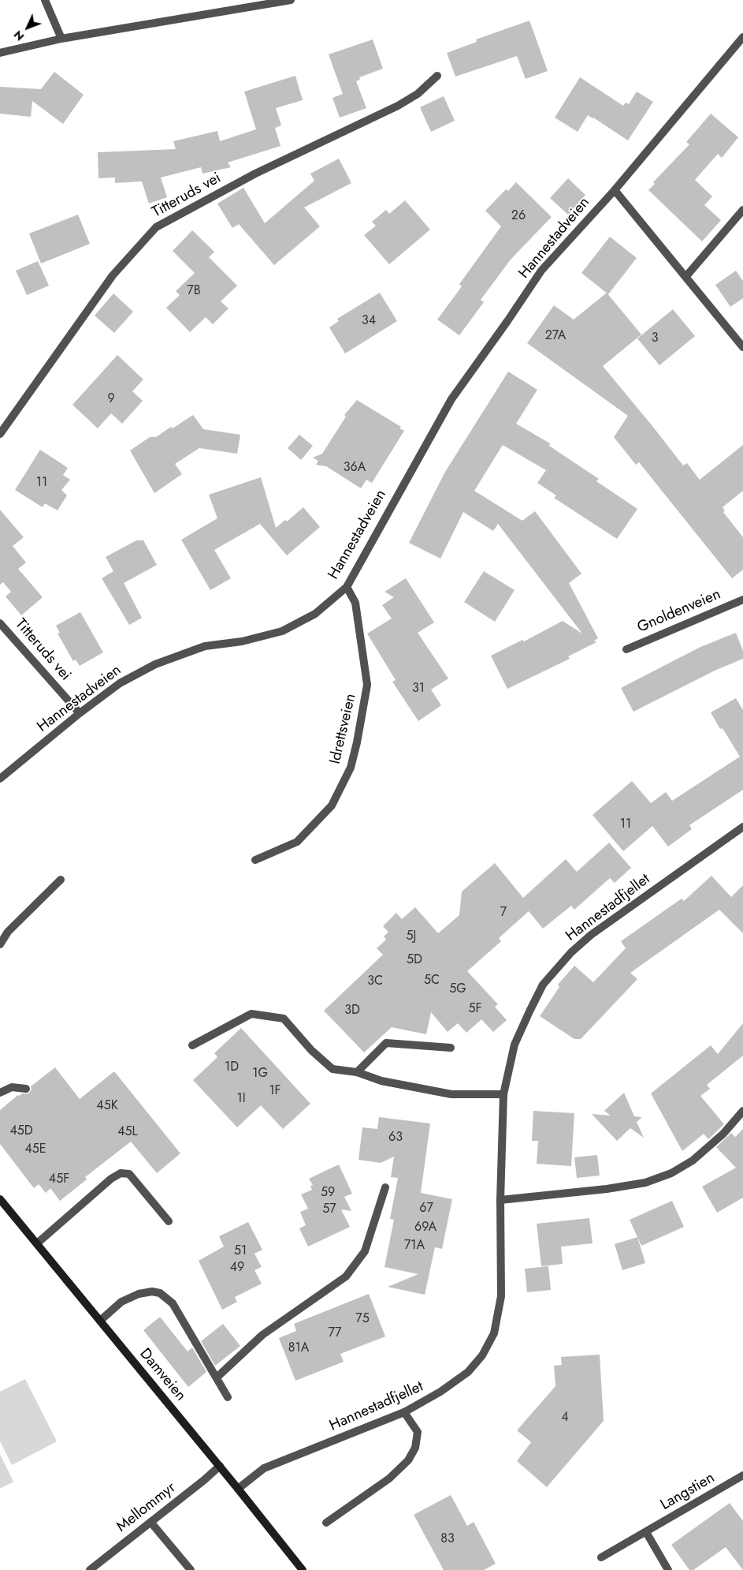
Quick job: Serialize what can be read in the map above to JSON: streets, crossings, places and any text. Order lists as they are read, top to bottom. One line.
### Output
{"streets":{"street":["Titteruds vei","Hannestadveien","Gnoldenveien","Idrettsveien","Hannestadfjellet","Damveien","Langstien","Mellommyr"]},"crossings":[["Titteruds vei","Hannestadveien"],["Hannestadveien","Idrettsveien"],["Hannestadfjellet","Damveien"],["Damveien","Mellommyr"]],"house_numbers":["26","7B","34","27A","3","9","36A","11","31","11","7","5J","5D","5C","3C","5G","5F","3D","1D","1G","1F","1I","45K","45D","45L","63","45E","45F","59","67","57","69A","71A","51","49","75","77","81A","4","83"],"north":"bottom left"}
